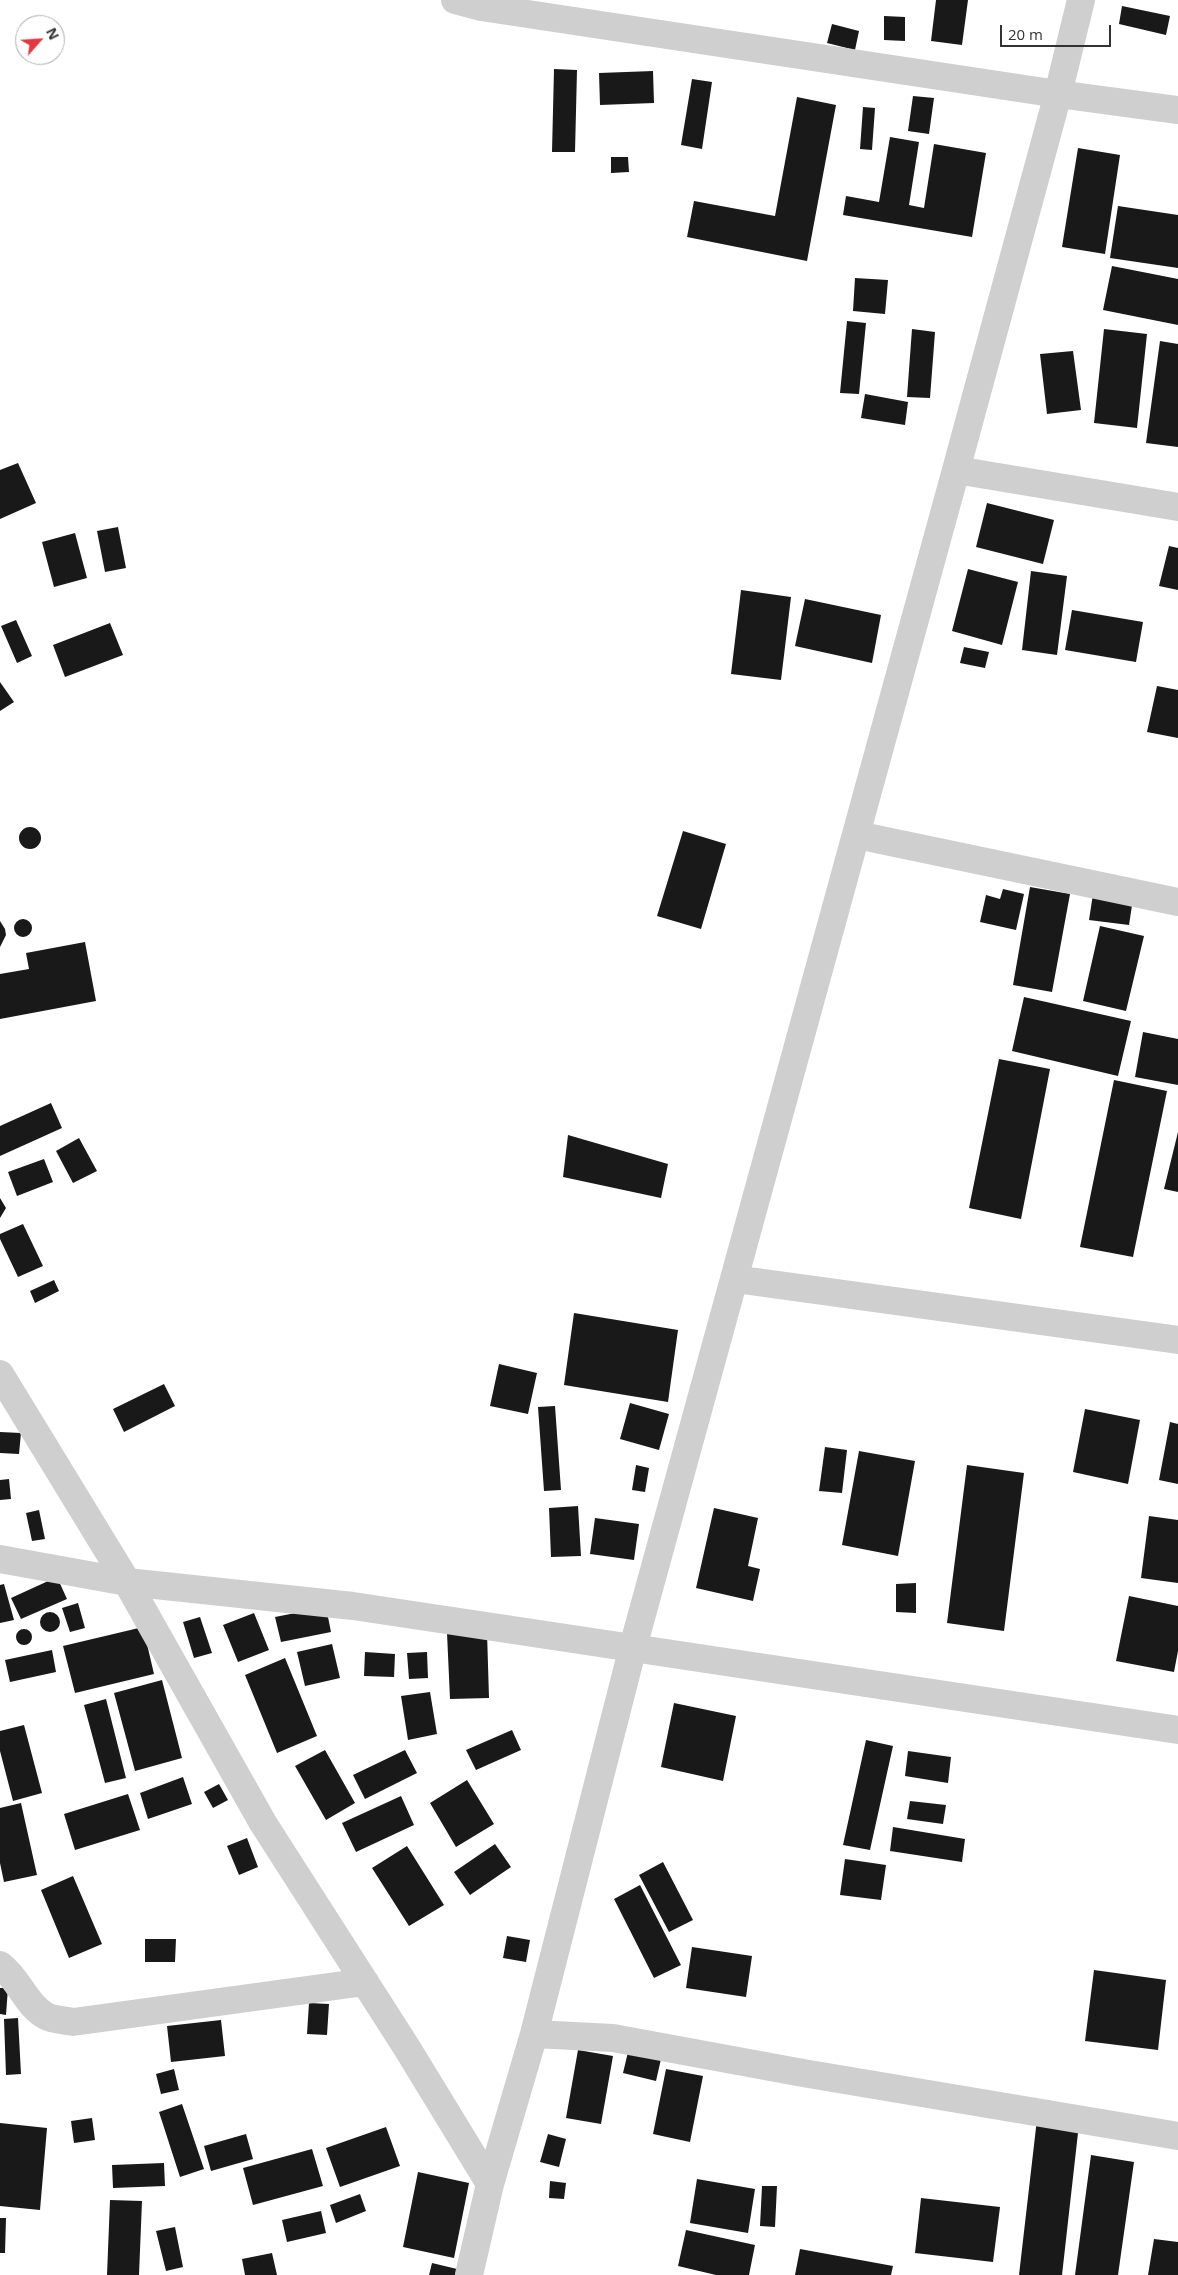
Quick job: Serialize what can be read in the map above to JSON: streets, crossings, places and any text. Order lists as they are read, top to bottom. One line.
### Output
{"scale_bar":"20 m","north":"top right"}
